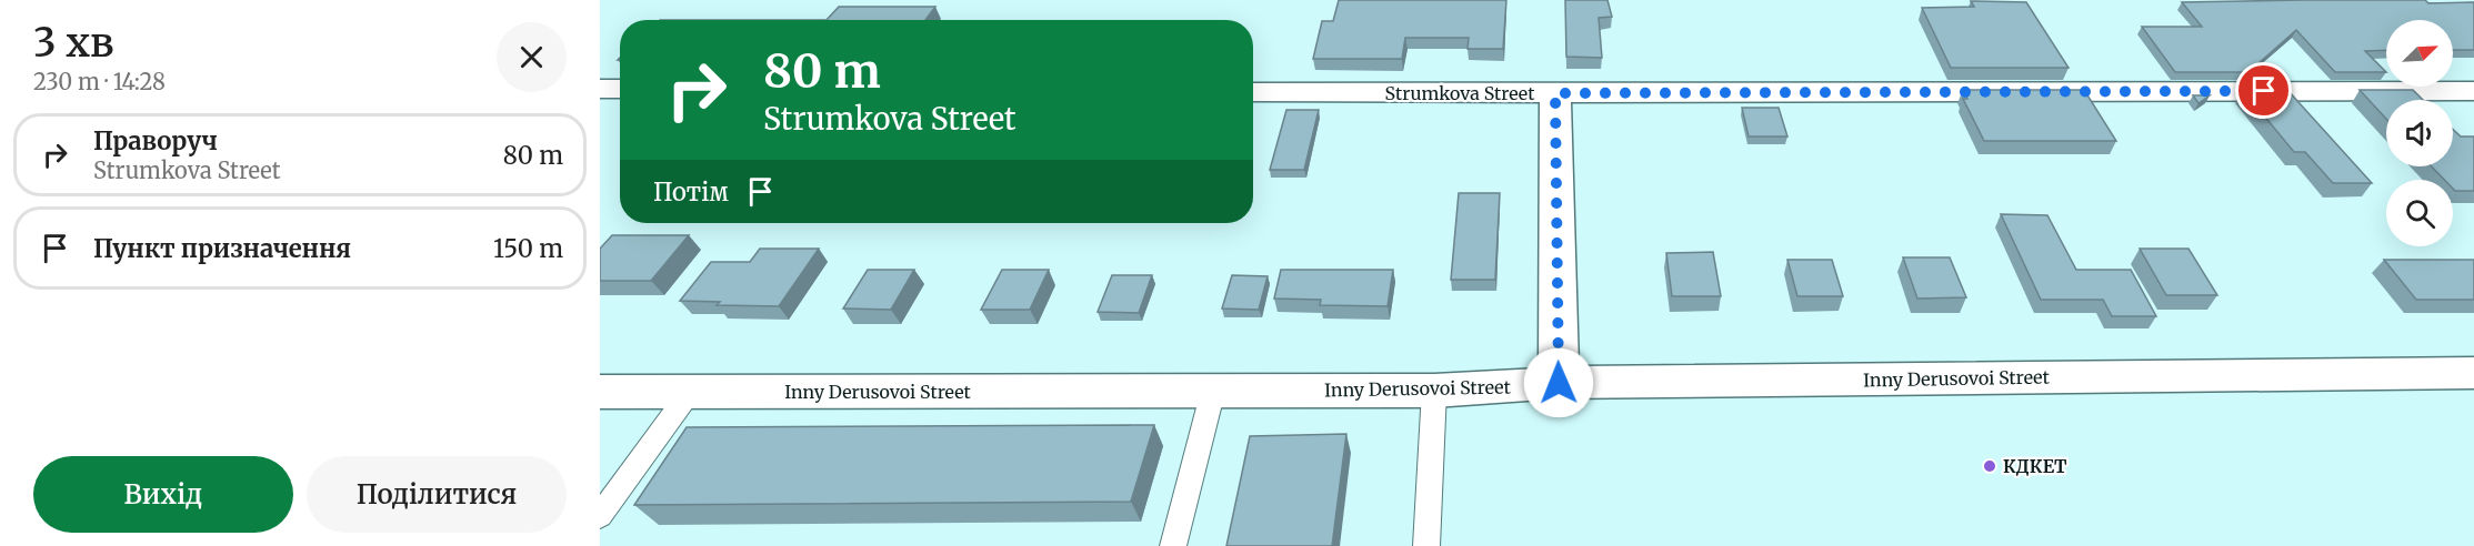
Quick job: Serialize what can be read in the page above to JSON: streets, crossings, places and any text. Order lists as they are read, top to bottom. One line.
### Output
{"streets":{"street":["Strumkova Street","Inny Derusovoi Street"]},"places":["КДКЕТ"],"north":"top right","page":{"heading":["3 хв","230 m · 14:28"],"turn":["80 m","Strumkova Street"],"list":[{"name":"Праворуч","note":"Strumkova Street","value":"80 m"},{"name":"Пункт призначення","value":"150 m"}],"then":"Потім","buttons":["Вихід","Поділитися"]}}
